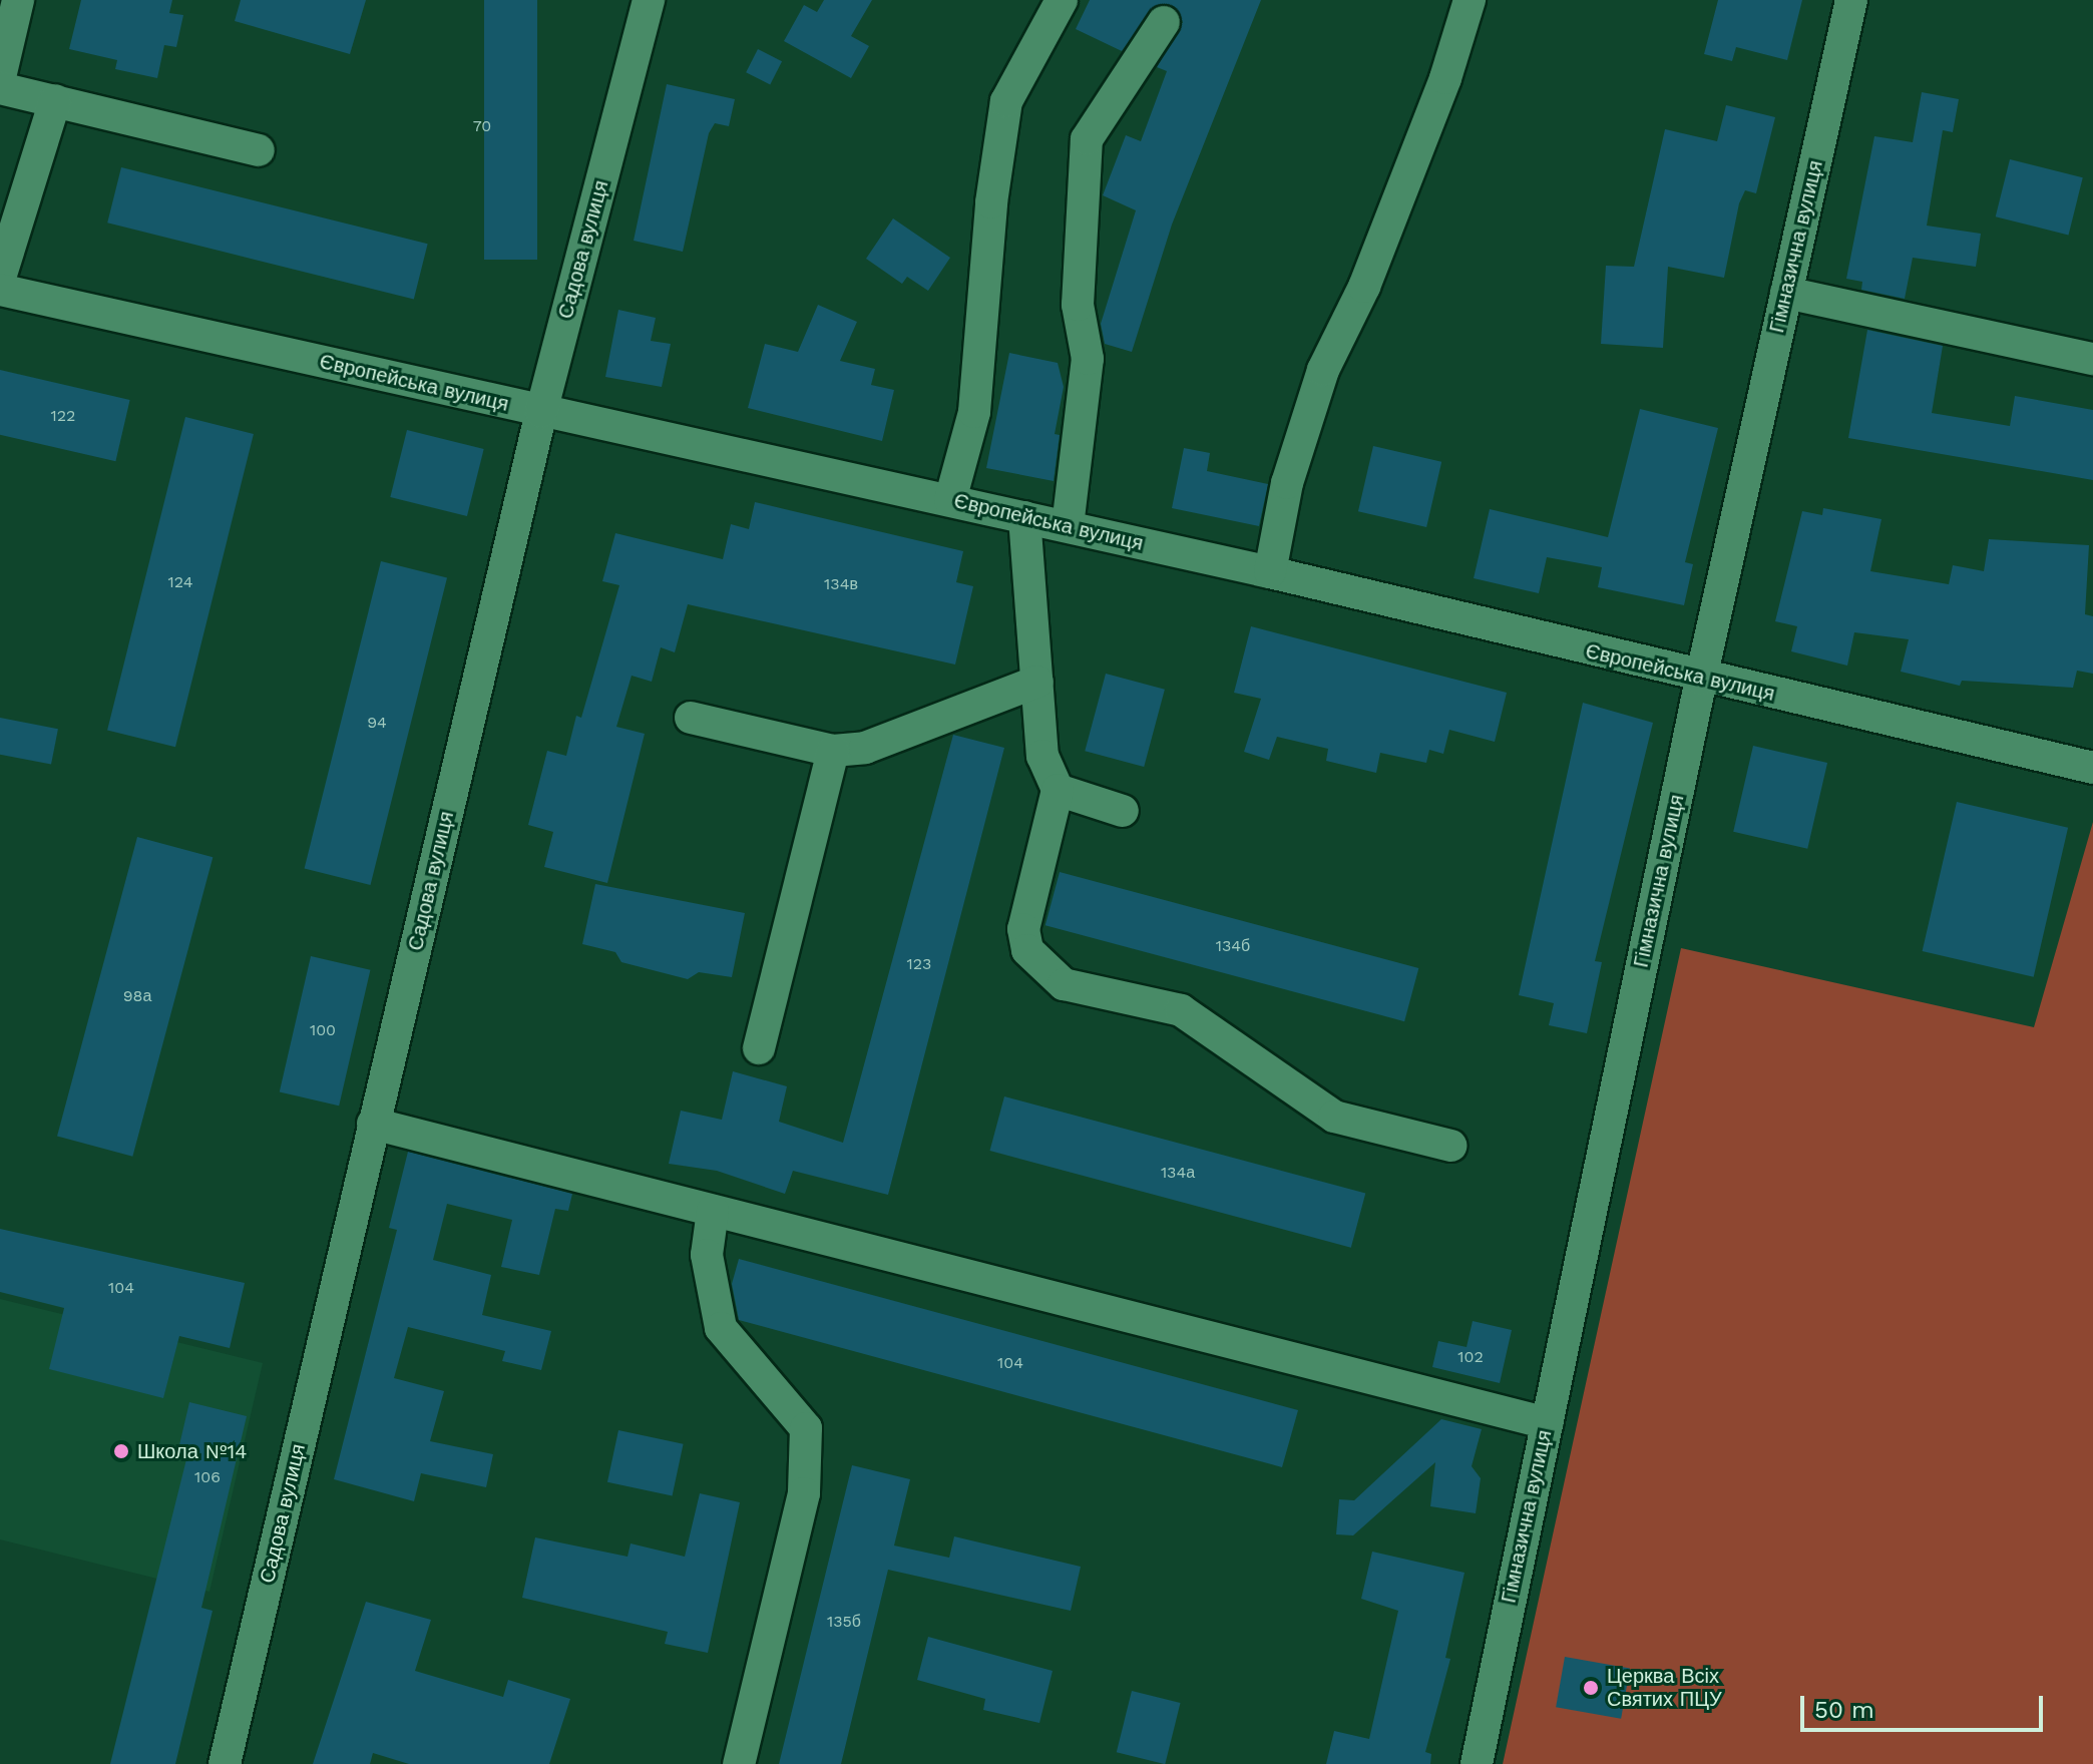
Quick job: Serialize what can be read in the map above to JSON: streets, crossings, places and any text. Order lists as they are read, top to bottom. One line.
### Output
{"streets":{"street":["Гімназична вулиця","Садова вулиця","Європейська вулиця"]},"crossings":[["Гімназична вулиця","Європейська вулиця"],["Садова вулиця","Європейська вулиця"]],"places":["Школа №14","Церква Всіх Святих ПЦУ"],"house_numbers":["70","122","124","134в","94","134б","123","98а","100","134а","104","102","104","106","135б"],"scale_bar":"50 m"}
